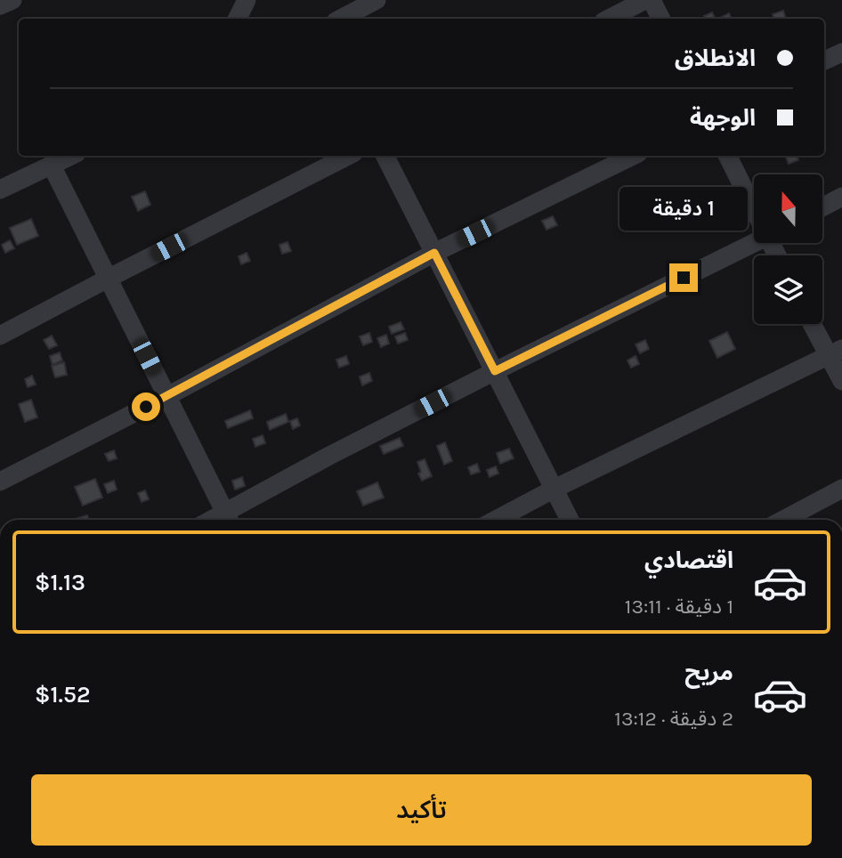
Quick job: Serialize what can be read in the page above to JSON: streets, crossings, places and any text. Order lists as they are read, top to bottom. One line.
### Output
{"north":"top","page":{"banner":["الانطلاق","الوجهة"],"bubble":"1 دقيقة","list":[{"name":"اقتصادي","note":"1 دقيقة · 13:11","value":"$1.13"},{"name":"مريح","note":"2 دقيقة · 13:12","value":"$1.52"}],"buttons":"تأكيد"}}
